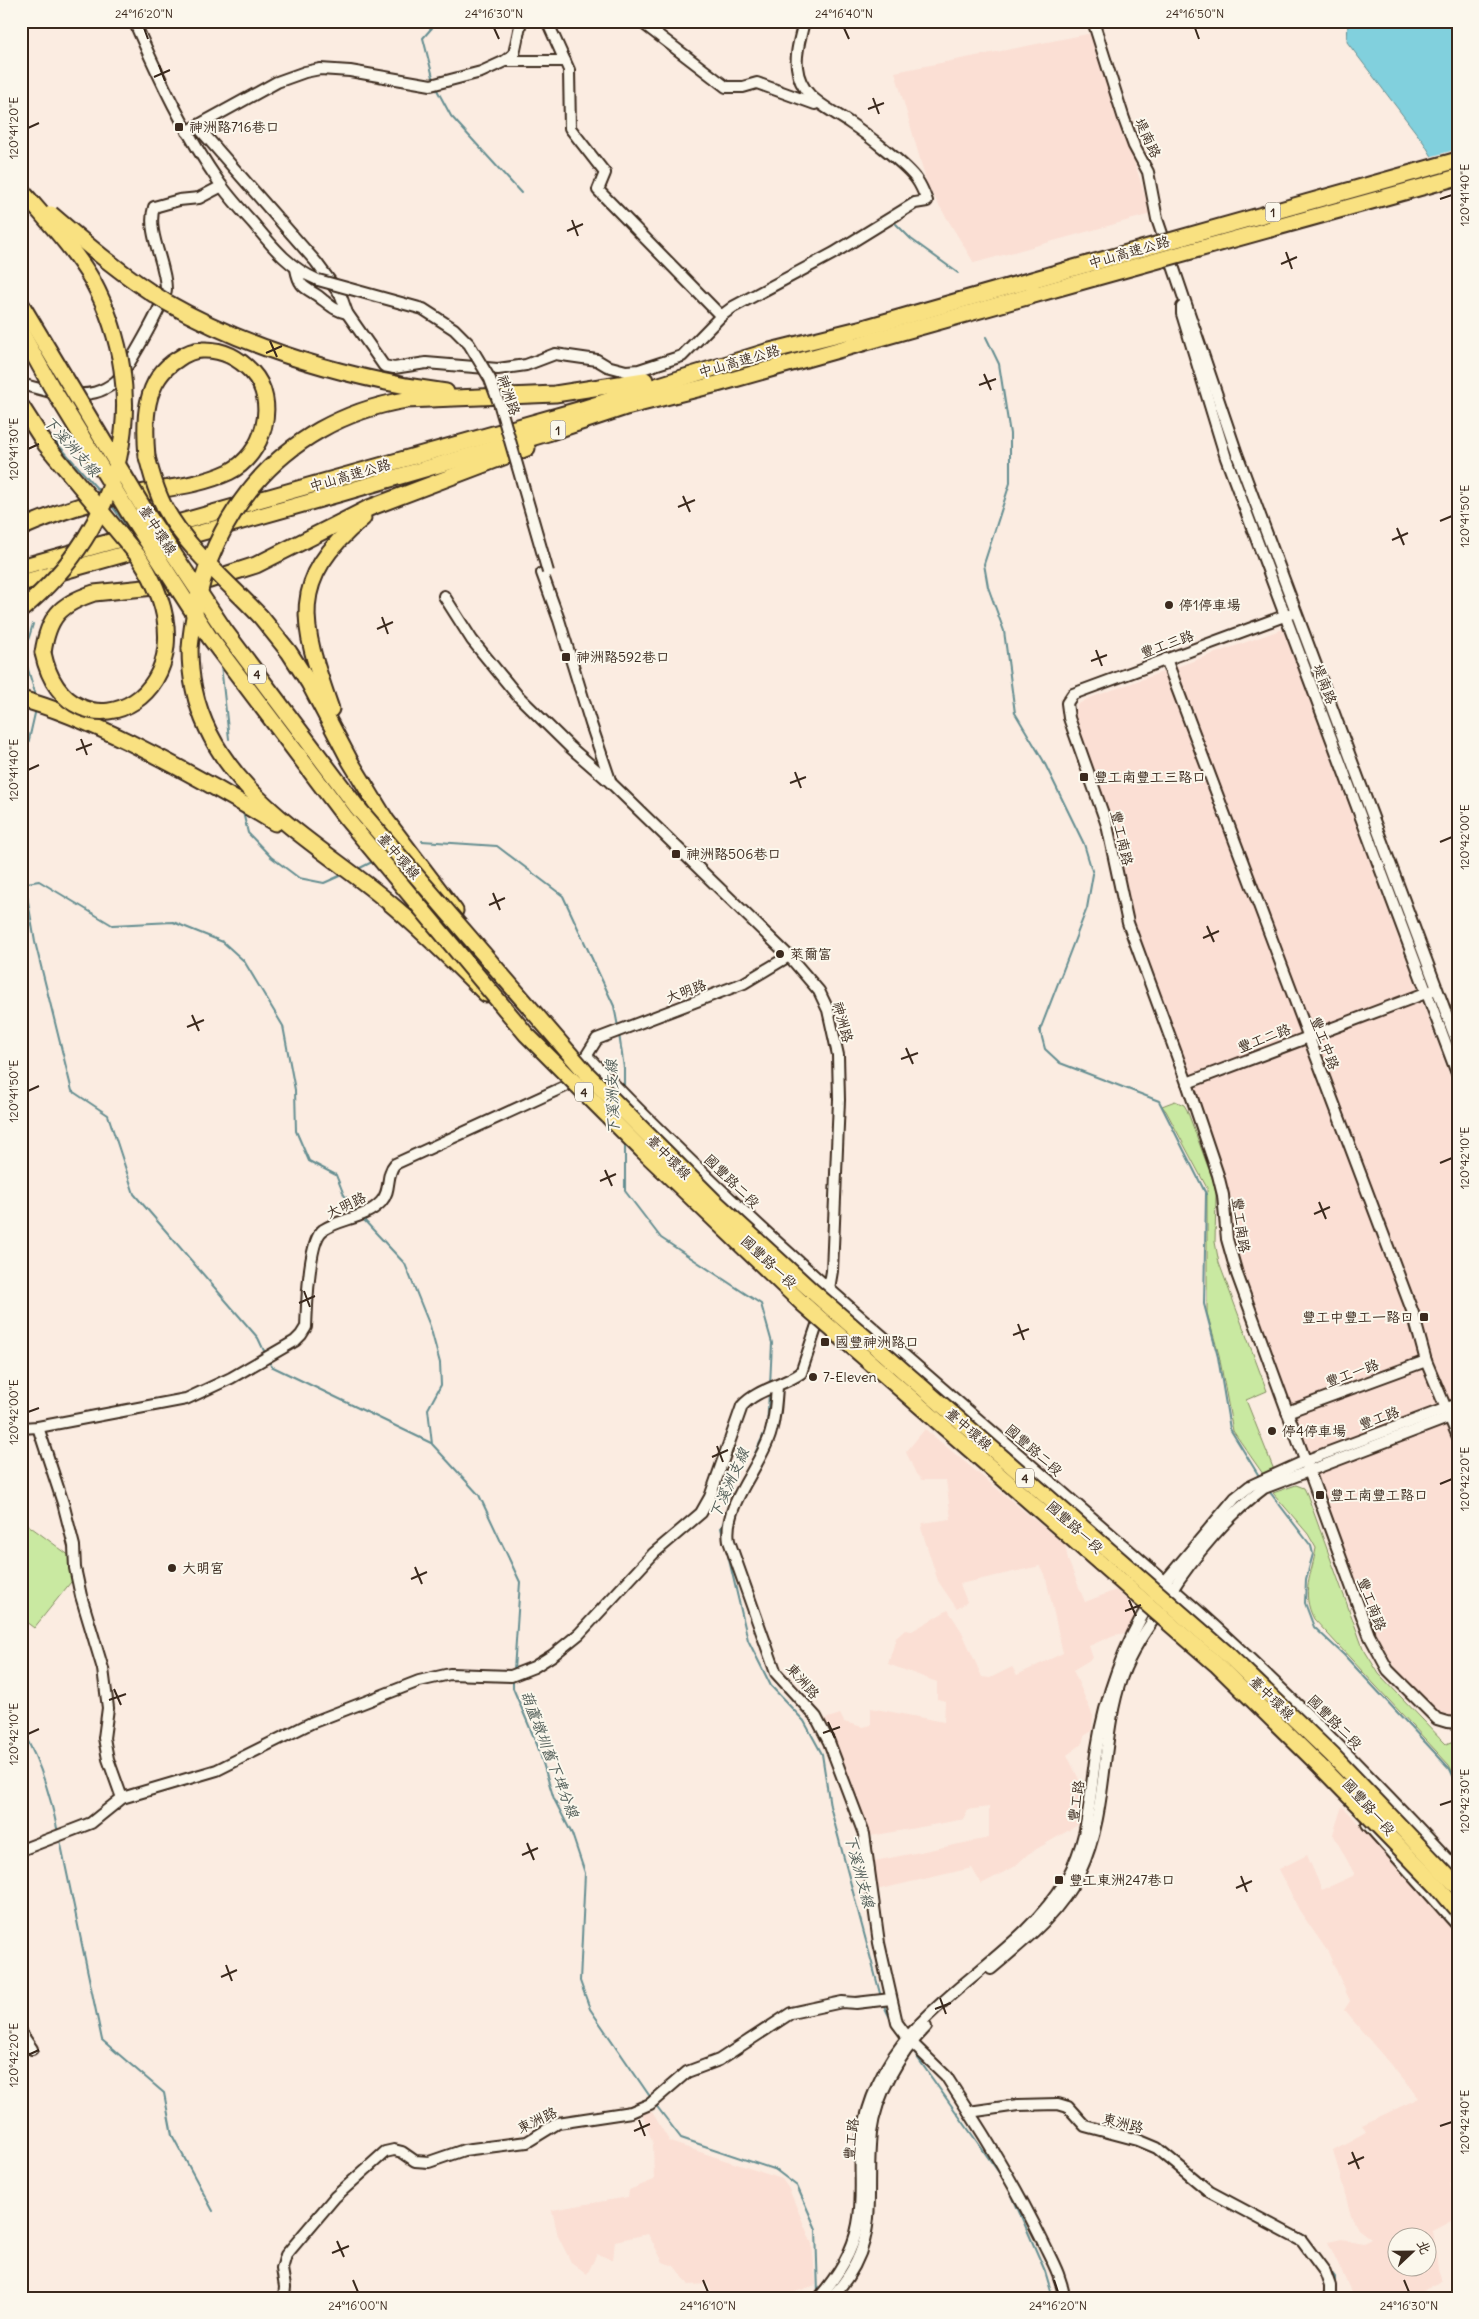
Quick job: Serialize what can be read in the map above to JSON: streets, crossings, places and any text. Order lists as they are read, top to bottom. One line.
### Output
{"streets":{"highway":["1","中山高速公路","臺中環線","4"],"street":["堤南路","神洲路","豐工三路","豐工南路","大明路","豐工二路","豐工中路","國豐路二段","國豐路一段","豐工一路","豐工路","東洲路"]},"crossings":[["堤南路","豐工三路"],["堤南路","豐工二路"],["神洲路","大明路"],["神洲路","國豐路二段"],["神洲路","國豐路一段"],["神洲路","東洲路"],["豐工三路","豐工南路"],["豐工三路","豐工中路"],["豐工南路","豐工二路"],["豐工南路","豐工一路"],["豐工南路","豐工路"],["大明路","國豐路二段"],["大明路","國豐路一段"],["豐工二路","豐工中路"],["豐工中路","豐工一路"],["豐工中路","豐工路"],["國豐路二段","豐工路"],["國豐路一段","豐工路"],["豐工路","東洲路"]],"water":["下溪洲支線","葫蘆墩圳舊下埤分線"],"places":{"transit":["神洲路716巷口","神洲路592巷口","豐工南豐工三路口","神洲路506巷口","豐工中豐工一路口","國豐神洲路口","豐工南豐工路口","豐工東洲247巷口"],"other":["停1停車場","萊爾富","7-Eleven","停4停車場","大明宮"]},"north":"right","coordinates":["24°16'20\"N","24°16'30\"N","24°16'40\"N","24°16'50\"N","120°41'20\"E","120°41'40\"E","120°41'30\"E","120°41'50\"E","120°42'00\"E","120°42'10\"E","120°42'20\"E","120°42'30\"E","120°42'40\"E","24°16'00\"N","24°16'10\"N"]}
